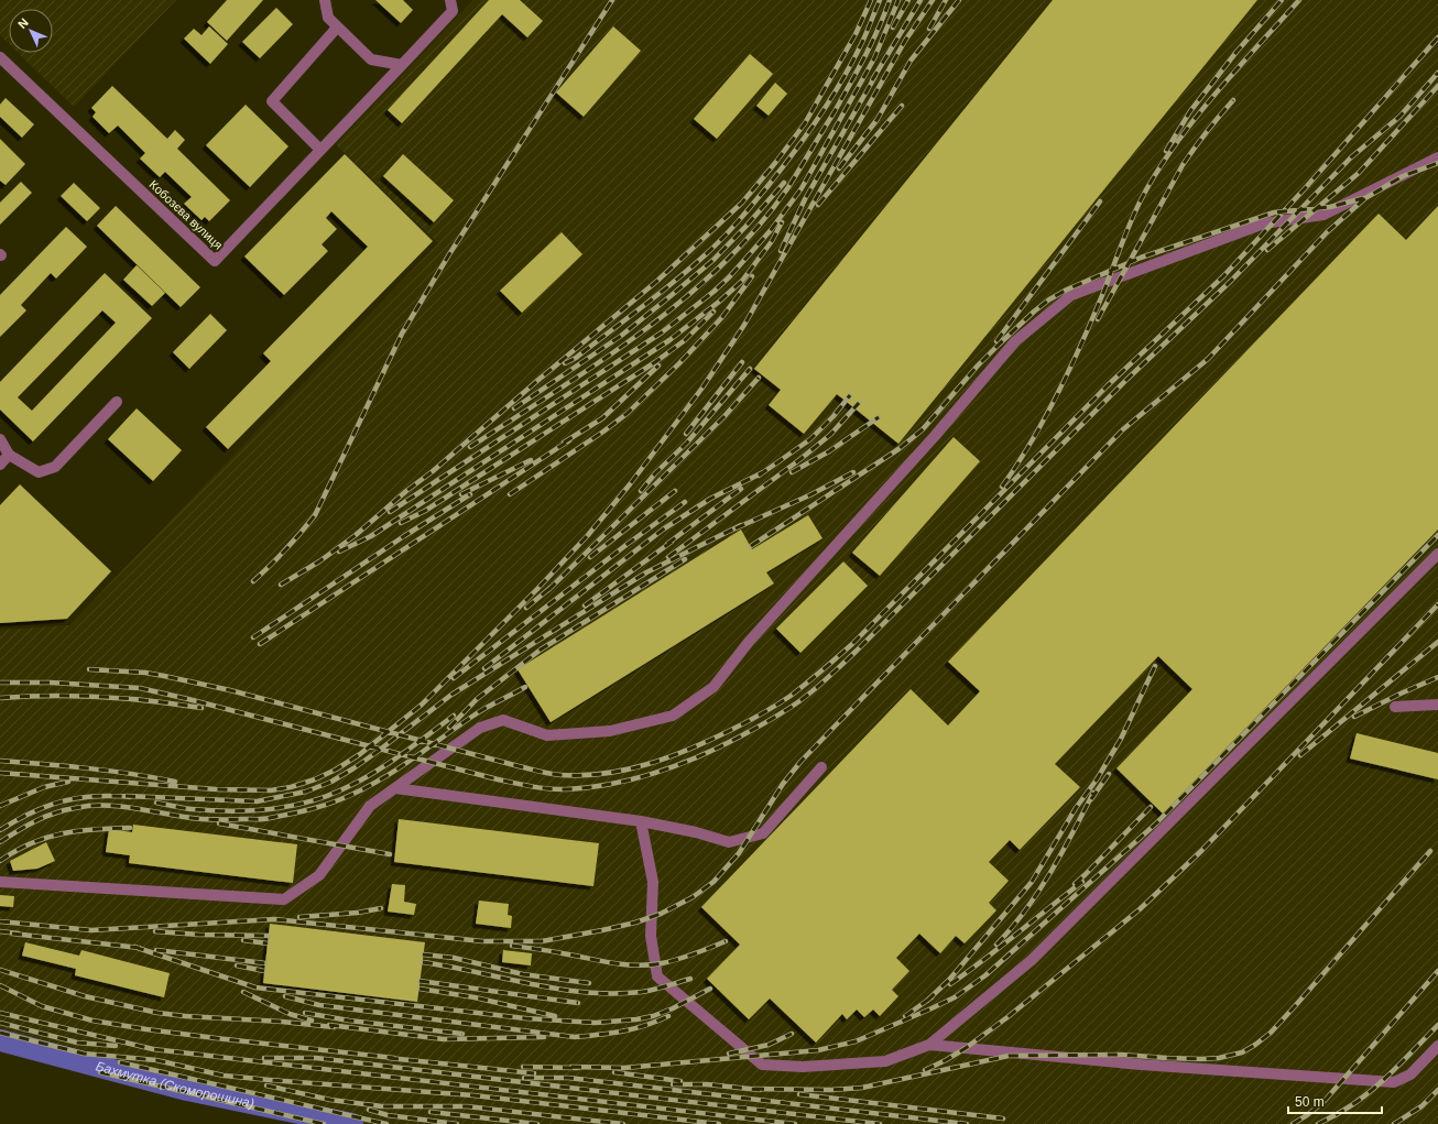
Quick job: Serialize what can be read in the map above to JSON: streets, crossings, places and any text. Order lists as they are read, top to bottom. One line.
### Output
{"streets":{"street":["Кобозєва вулиця"]},"water":["Бахмутка (Скоморошина)"],"scale_bar":"50 m","north":"top left"}
